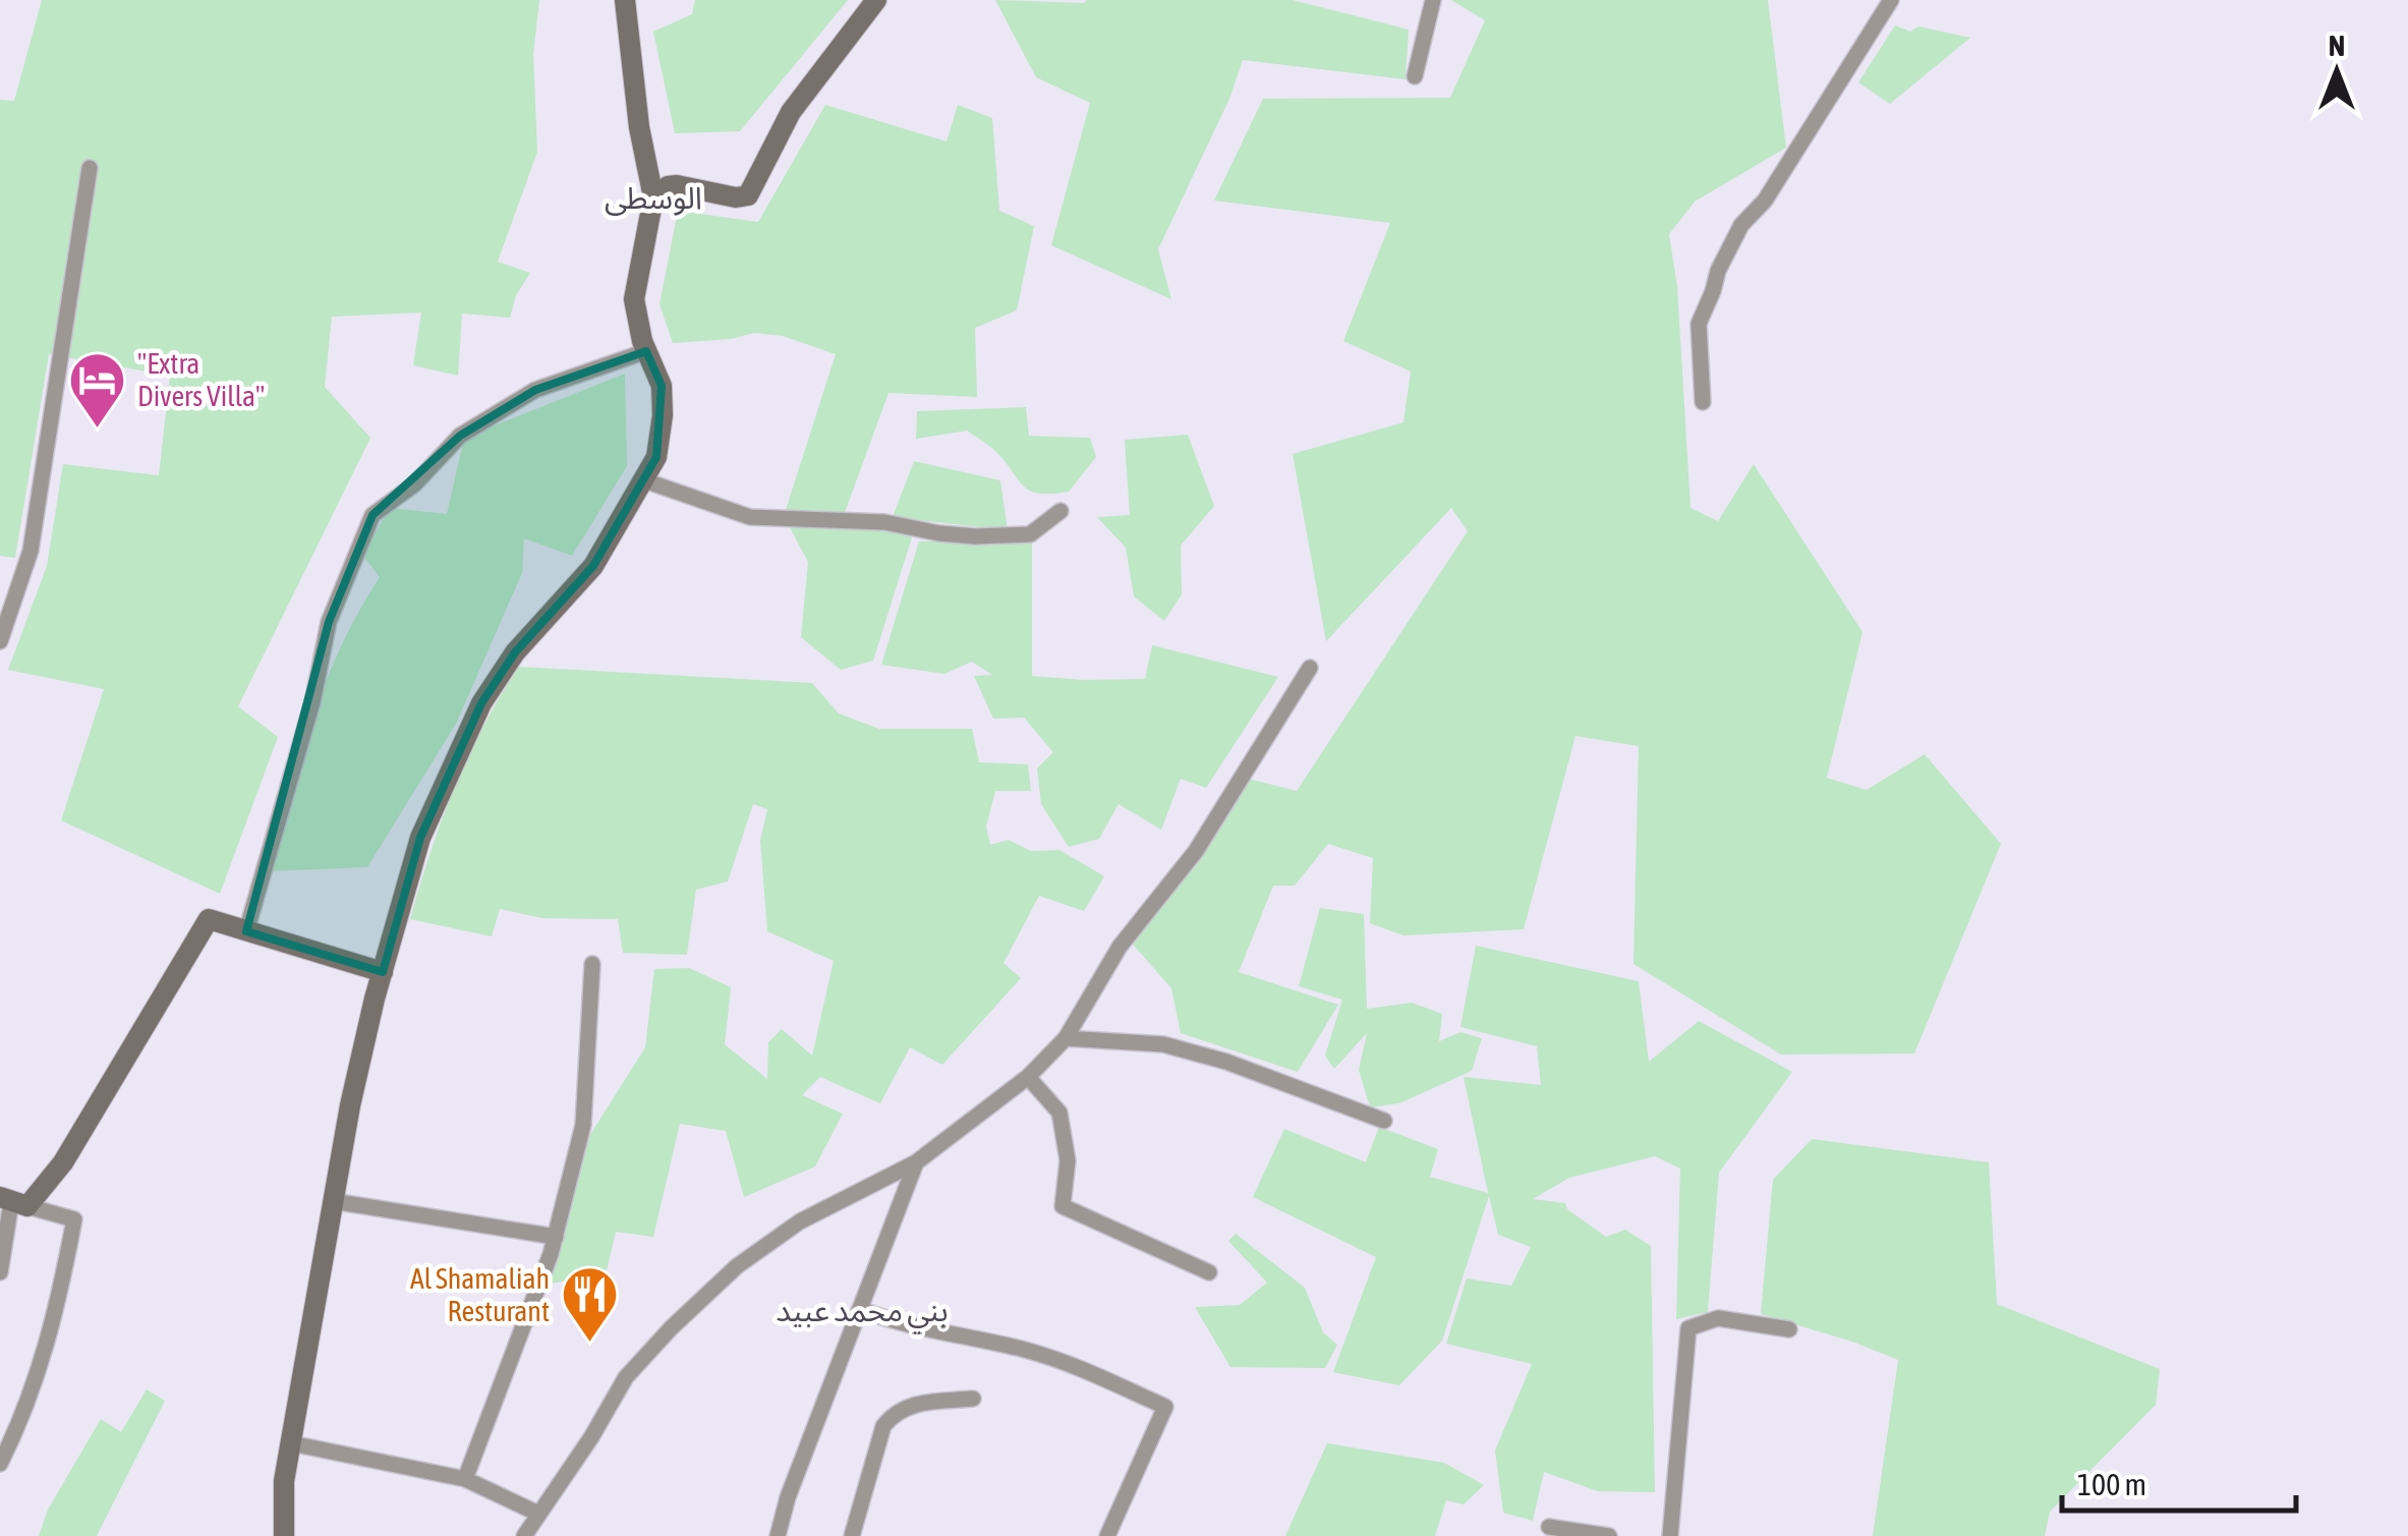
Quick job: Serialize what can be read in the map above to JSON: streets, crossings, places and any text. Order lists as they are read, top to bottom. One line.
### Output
{"districts":["الوسطى","بني محمد عبيد"],"places":{"hotel":["\"Extra Divers Villa\""],"restaurant":["Al Shamaliah Resturant"]},"scale_bar":"100 m","north":"top"}
